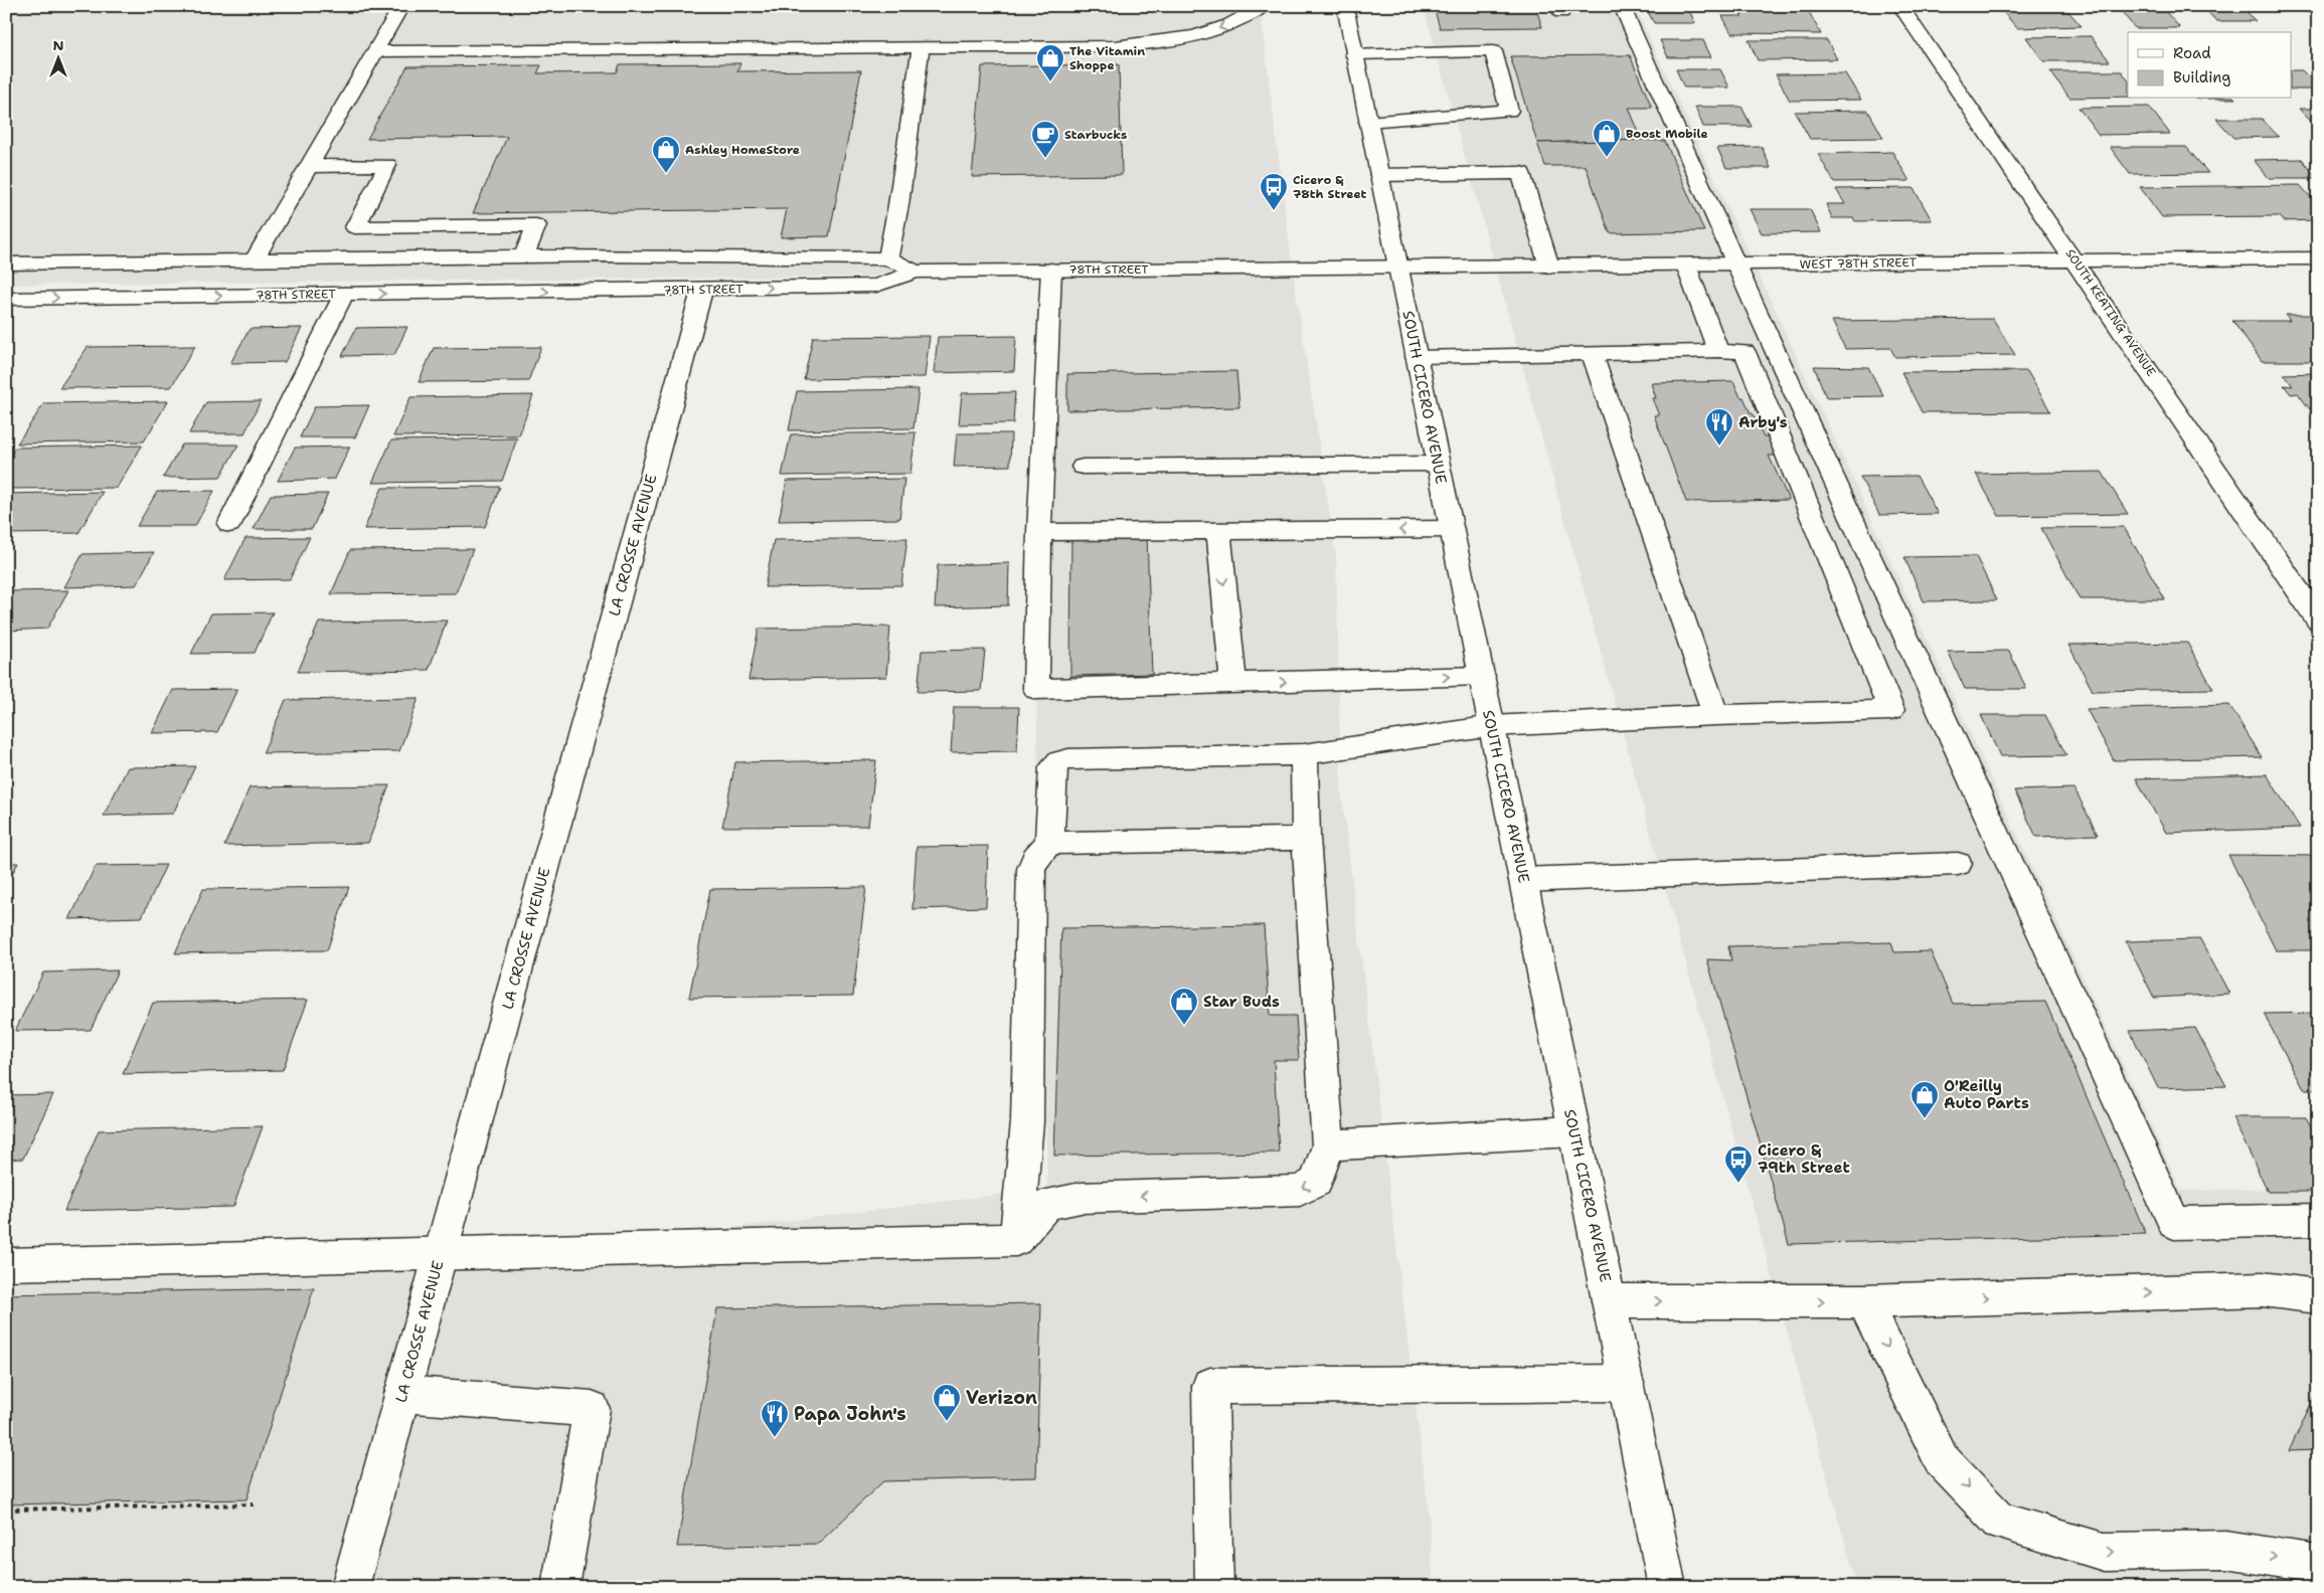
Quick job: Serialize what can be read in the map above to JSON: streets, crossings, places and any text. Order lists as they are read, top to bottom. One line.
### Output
{"streets":{"street":["WEST 78TH STREET","78TH STREET","SOUTH KEATING AVENUE","SOUTH CICERO AVENUE","LA CROSSE AVENUE"]},"crossings":[["WEST 78TH STREET","78TH STREET"],["WEST 78TH STREET","SOUTH KEATING AVENUE"],["WEST 78TH STREET","SOUTH CICERO AVENUE"],["78TH STREET","SOUTH CICERO AVENUE"],["78TH STREET","LA CROSSE AVENUE"]],"places":{"shop":["The Vitamin Shoppe","Boost Mobile","Ashley HomeStore","Star Buds","O'Reilly Auto Parts","Verizon"],"cafe":["Starbucks"],"bus stop":["Cicero & 78th Street","Cicero & 79th Street"],"restaurant":["Arby's","Papa John's"]},"legend":["Road","Building"],"north":"top"}
